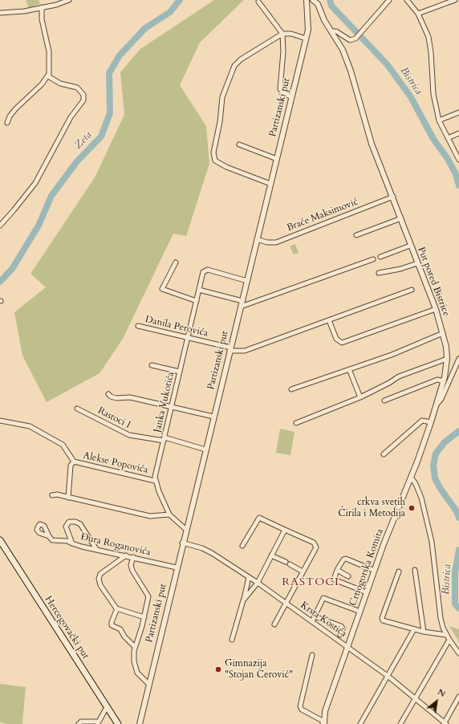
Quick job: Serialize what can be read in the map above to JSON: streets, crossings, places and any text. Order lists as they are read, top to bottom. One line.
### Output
{"streets":{"main road":["Hercegovački put"],"street":["Partizanski put","Braće Maksimović","Put pored Bistrice","Danila Perovića","Janka Vukotića","Rastoci I","Alekse Popovića","Đura Roganovića","Crnogorska Komita","Krsta Kostića"]},"crossings":[["Partizanski put","Braće Maksimović"],["Partizanski put","Danila Perovića"],["Partizanski put","Janka Vukotića"],["Partizanski put","Rastoci I"],["Partizanski put","Đura Roganovića"],["Partizanski put","Krsta Kostića"],["Braće Maksimović","Put pored Bistrice"],["Put pored Bistrice","Crnogorska Komita"],["Danila Perovića","Janka Vukotića"],["Janka Vukotića","Rastoci I"],["Janka Vukotića","Alekse Popovića"],["Crnogorska Komita","Krsta Kostića"]],"districts":["RASTOCI"],"water":["Bistrica","Zeta"],"places":["crkva svetih Ćirila i Metodija","Gimnazija \"Stojan Cerović\""],"north":"top right"}
